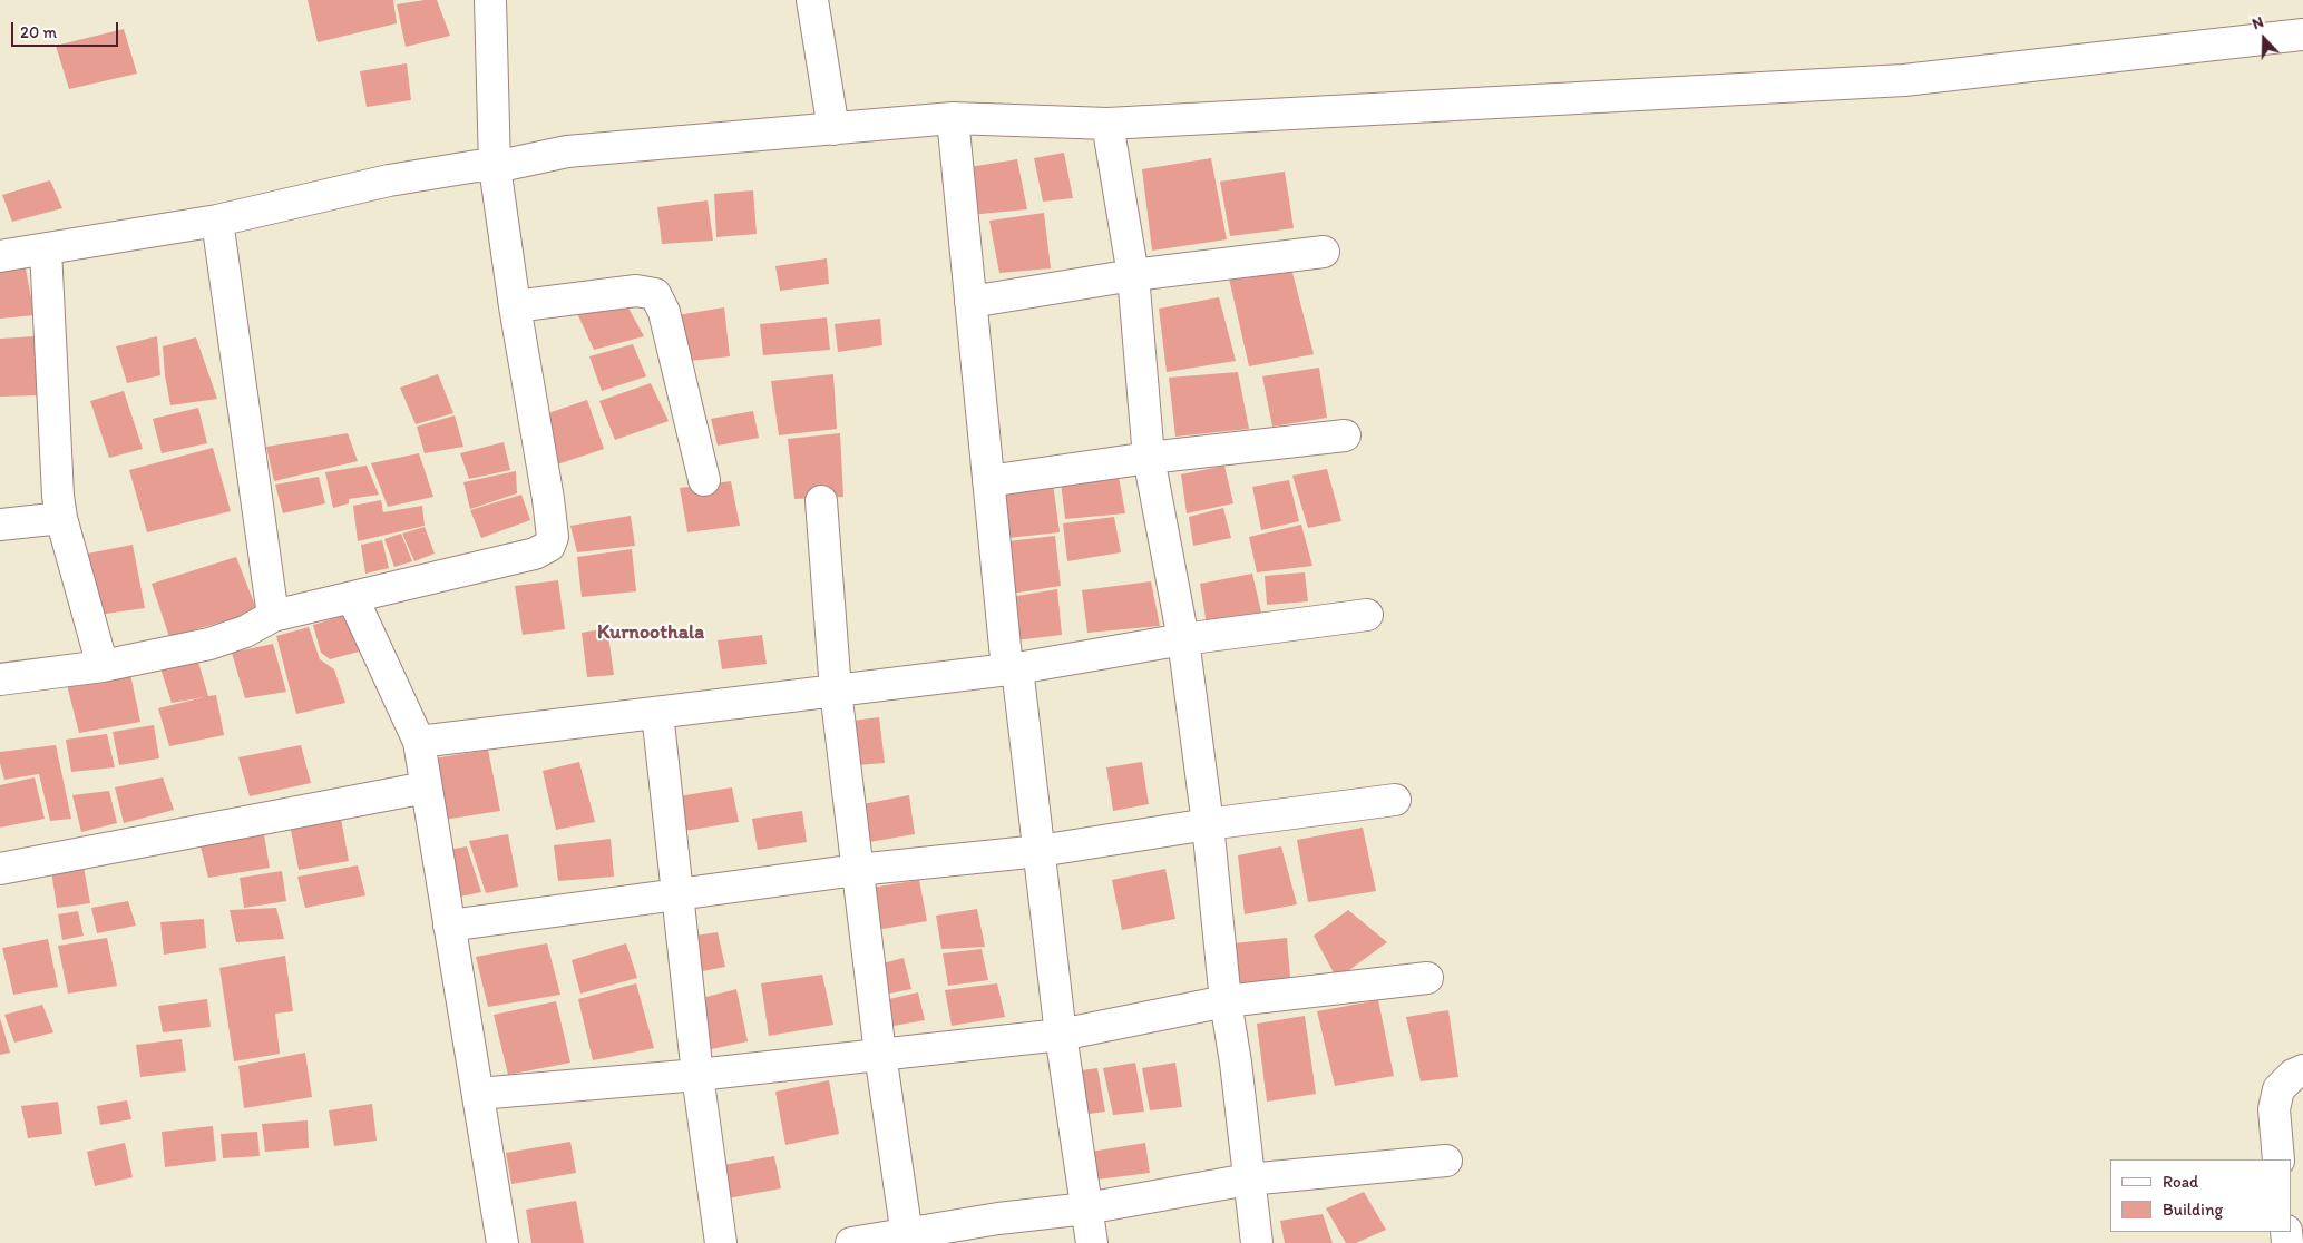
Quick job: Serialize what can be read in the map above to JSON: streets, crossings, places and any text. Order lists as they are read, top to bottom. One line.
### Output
{"districts":["Kurnoothala"],"legend":["Road","Building"],"scale_bar":"20 m","north":"top"}
